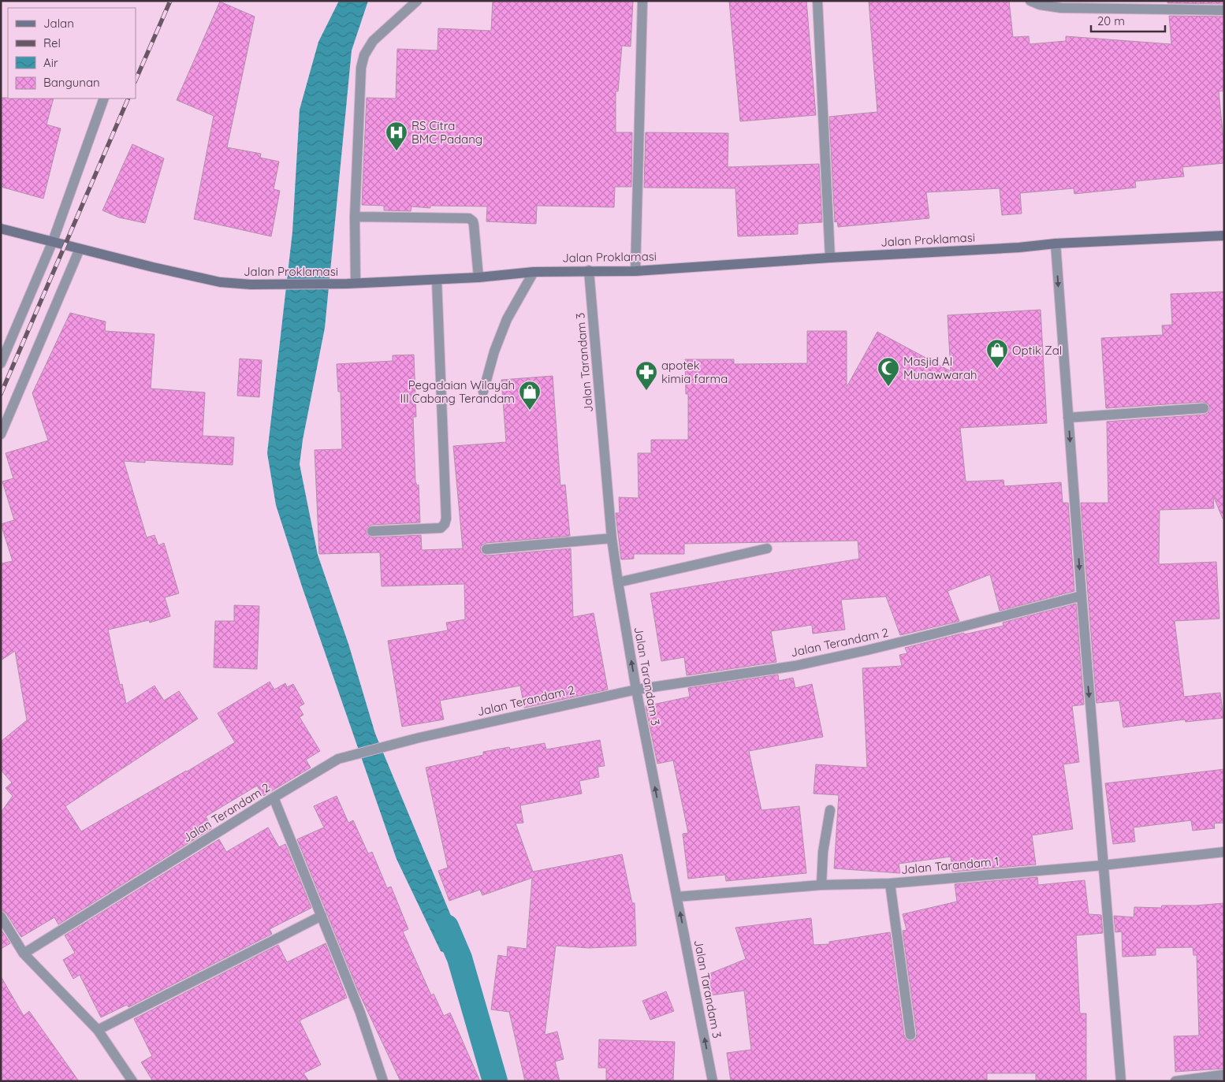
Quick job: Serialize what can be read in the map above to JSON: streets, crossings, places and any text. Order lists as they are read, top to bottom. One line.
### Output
{"streets":{"main road":["Jalan Proklamasi"],"street":["Jalan Tarandam 3","Jalan Terandam 2","Jalan Tarandam 1"]},"crossings":[["Jalan Proklamasi","Jalan Tarandam 3"],["Jalan Tarandam 3","Jalan Terandam 2"],["Jalan Tarandam 3","Jalan Tarandam 1"]],"one_way":["Jalan Tarandam 3"],"places":{"hospital":["RS Citra BMC Padang"],"shop":["Optik Zal","Pegadaian Wilayah III Cabang Terandam"],"mosque":["Masjid Al Munawwarah"],"pharmacy":["apotek kimia farma"]},"legend":["Jalan","Rel","Air","Bangunan"],"scale_bar":"20 m"}
